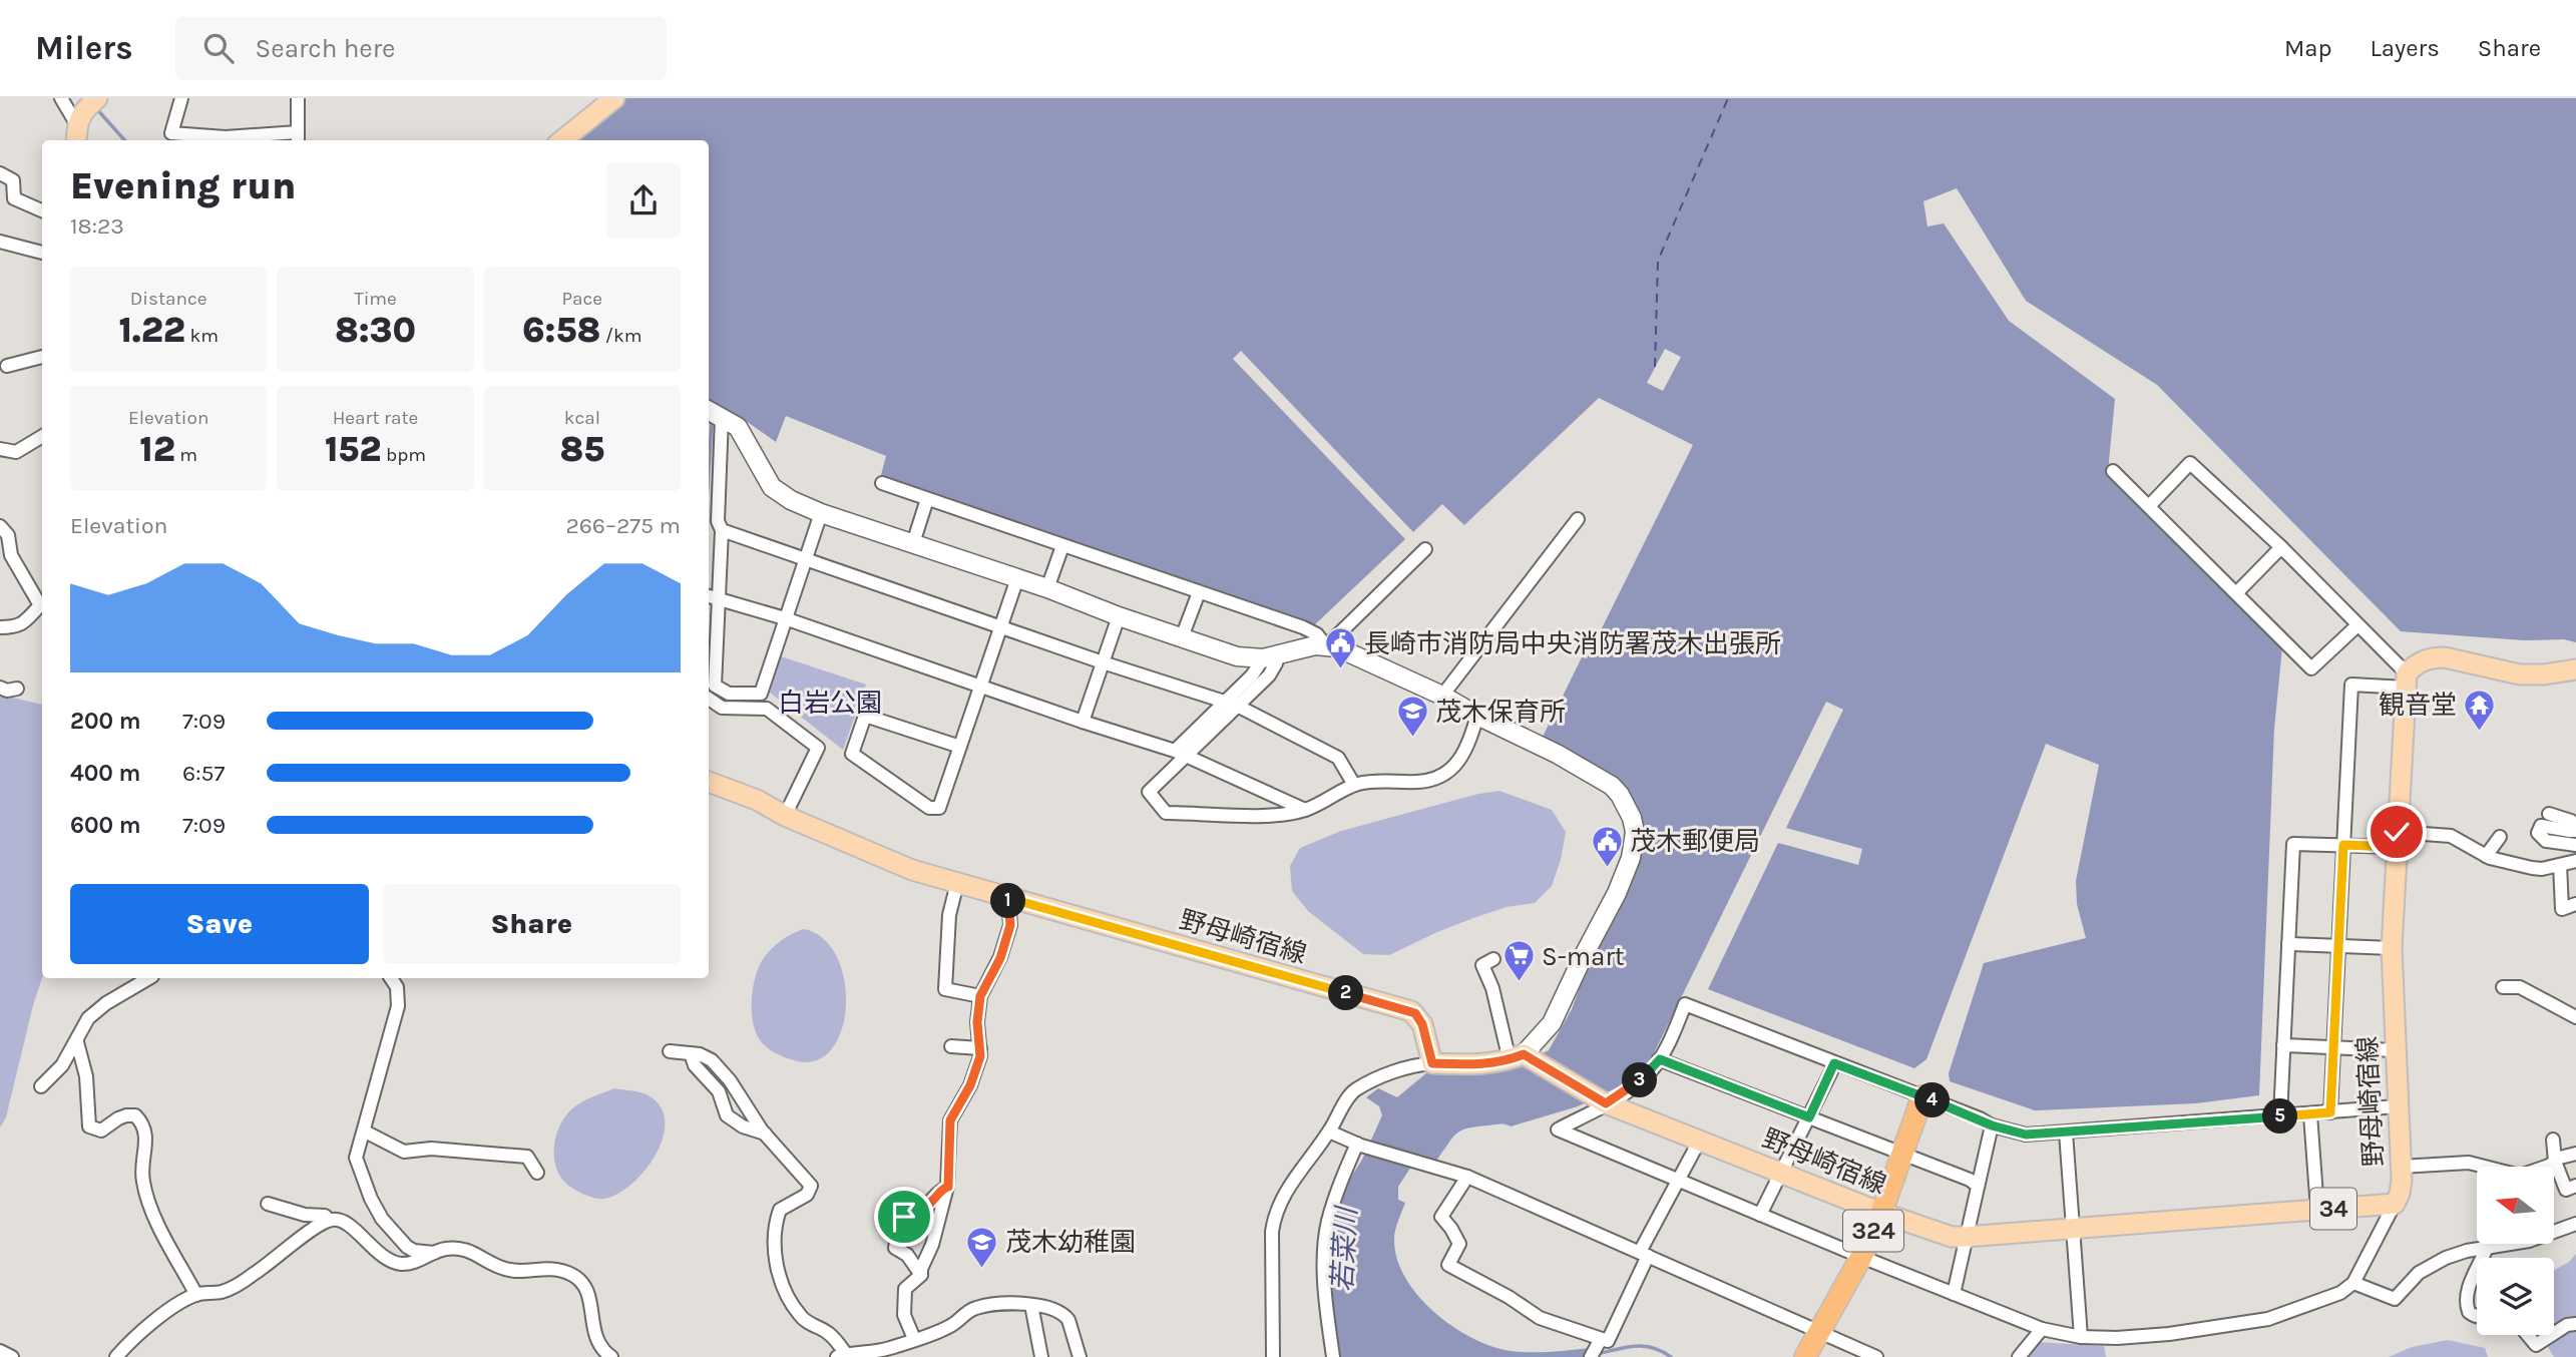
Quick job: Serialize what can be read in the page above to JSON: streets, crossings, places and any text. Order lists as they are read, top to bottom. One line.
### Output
{"streets":{"highway":["324"],"main road":["野母崎宿線","34"]},"crossings":[["野母崎宿線","324"]],"water":["若菜川"],"parks":["白岩公園"],"places":{"public building":["長崎市消防局中央消防署茂木出張所","茂木郵便局"],"temple":["観音堂"],"school or university":["茂木保育所","茂木幼稚園"],"supermarket":["S-mart"]},"north":"left","page":{"header":"Milers","search":"Search here","nav":["Map","Layers","Share"],"heading":["Evening run","18:23"],"stats":[["Distance","1.22 km"],["Time","8:30"],["Pace","6:58 /km"],["Elevation","12 m"],["Heart rate","152 bpm"],["kcal","85"]],"chart":["Elevation","266–275 m"],"list":[{"name":"200 m","note":"7:09"},{"name":"400 m","note":"6:57"},{"name":"600 m","note":"7:09"}],"buttons":["Save","Share"],"pins":["1","2","3","4","5"]}}
